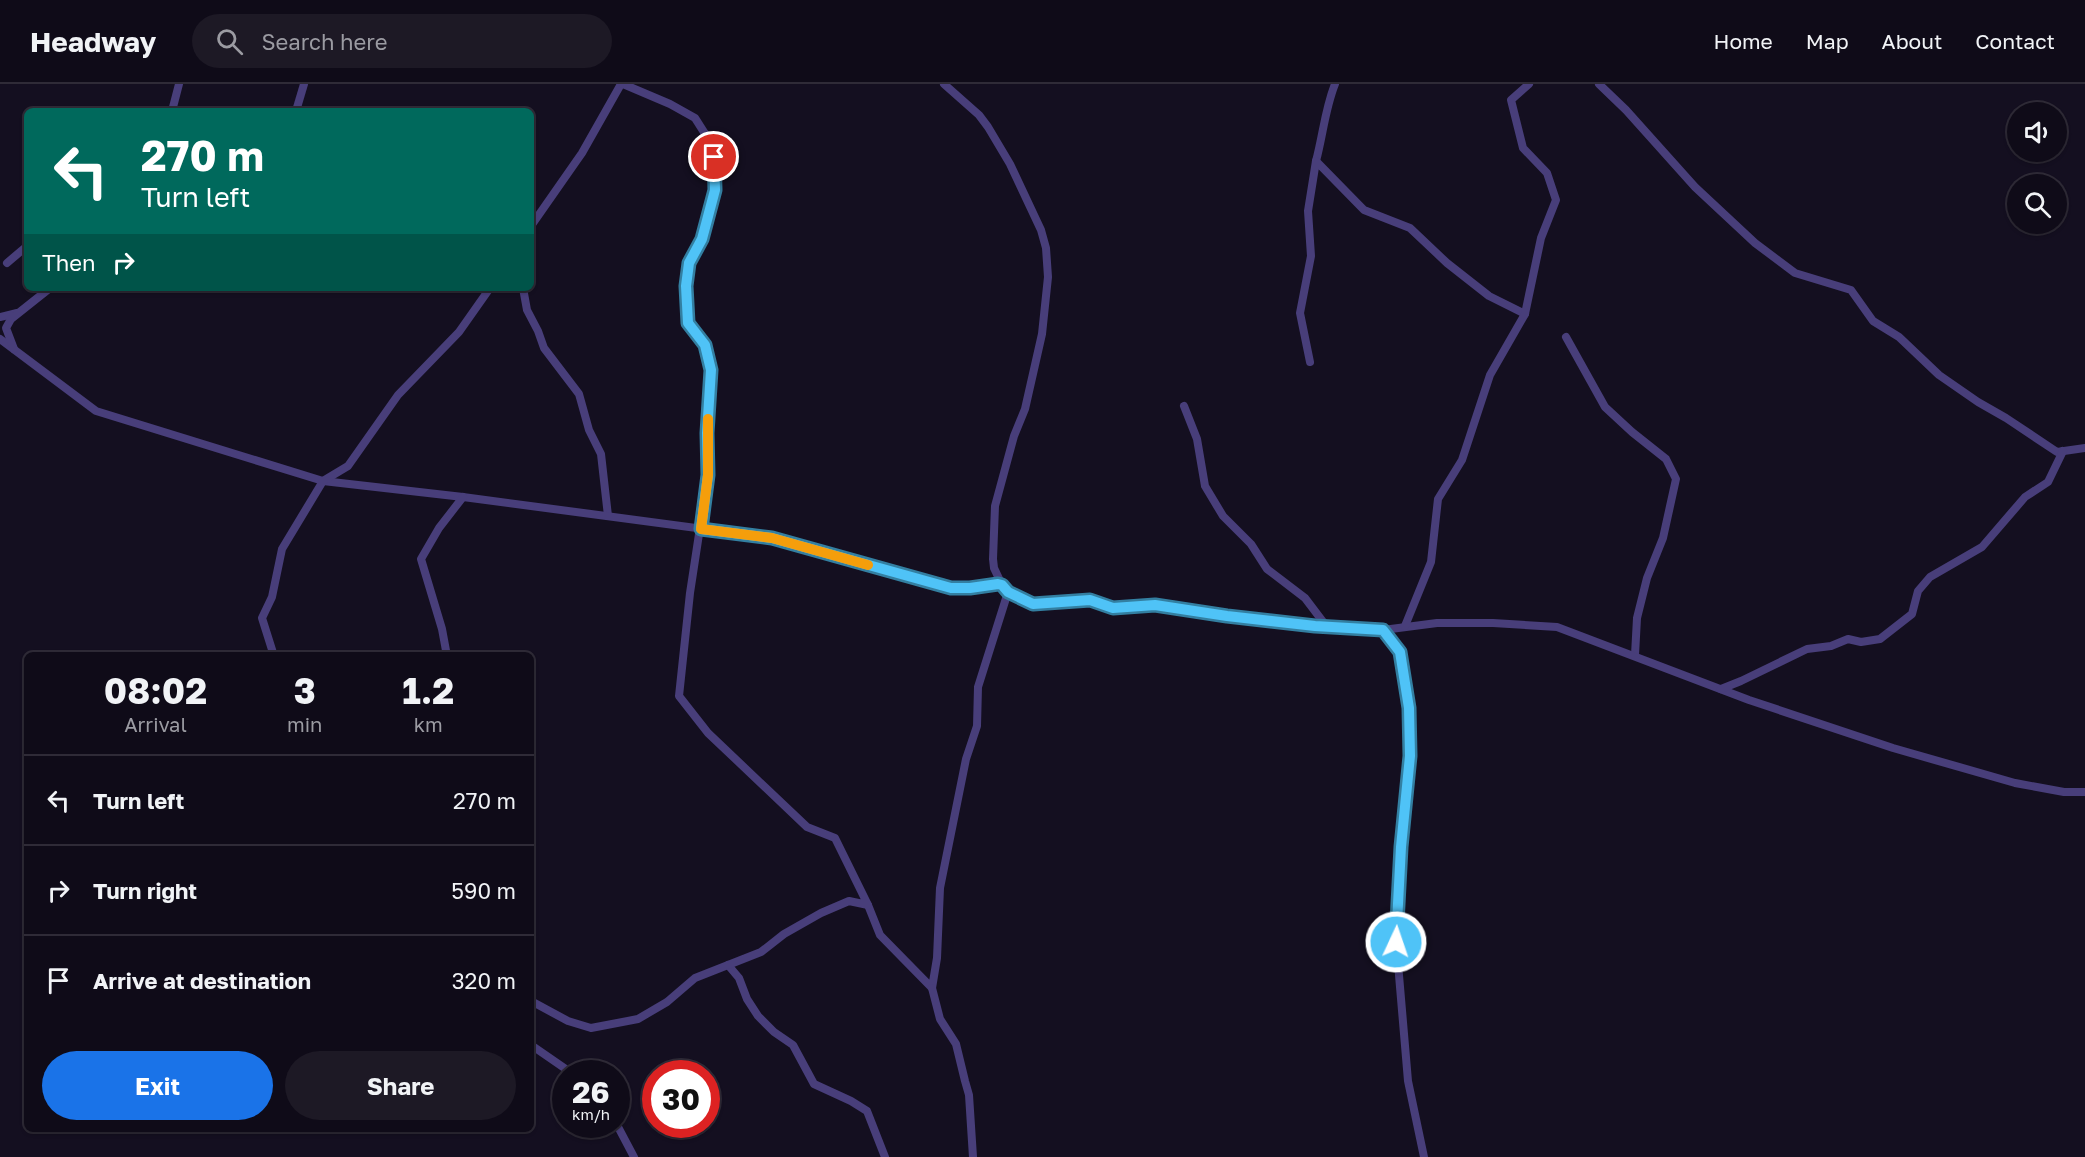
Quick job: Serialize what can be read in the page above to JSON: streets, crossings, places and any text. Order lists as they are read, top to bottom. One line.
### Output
{"page":{"header":"Headway","search":"Search here","nav":["Home","Map","About","Contact"],"turn":["270 m","Turn left"],"then":"Then","eta":["08:02","Arrival","3","min","1.2","km"],"list":[{"name":"Turn left","value":"270 m"},{"name":"Turn right","value":"590 m"},{"name":"Arrive at destination","value":"320 m"}],"buttons":["Exit","Share"],"speed":"26 km/h","limit":"30"}}
